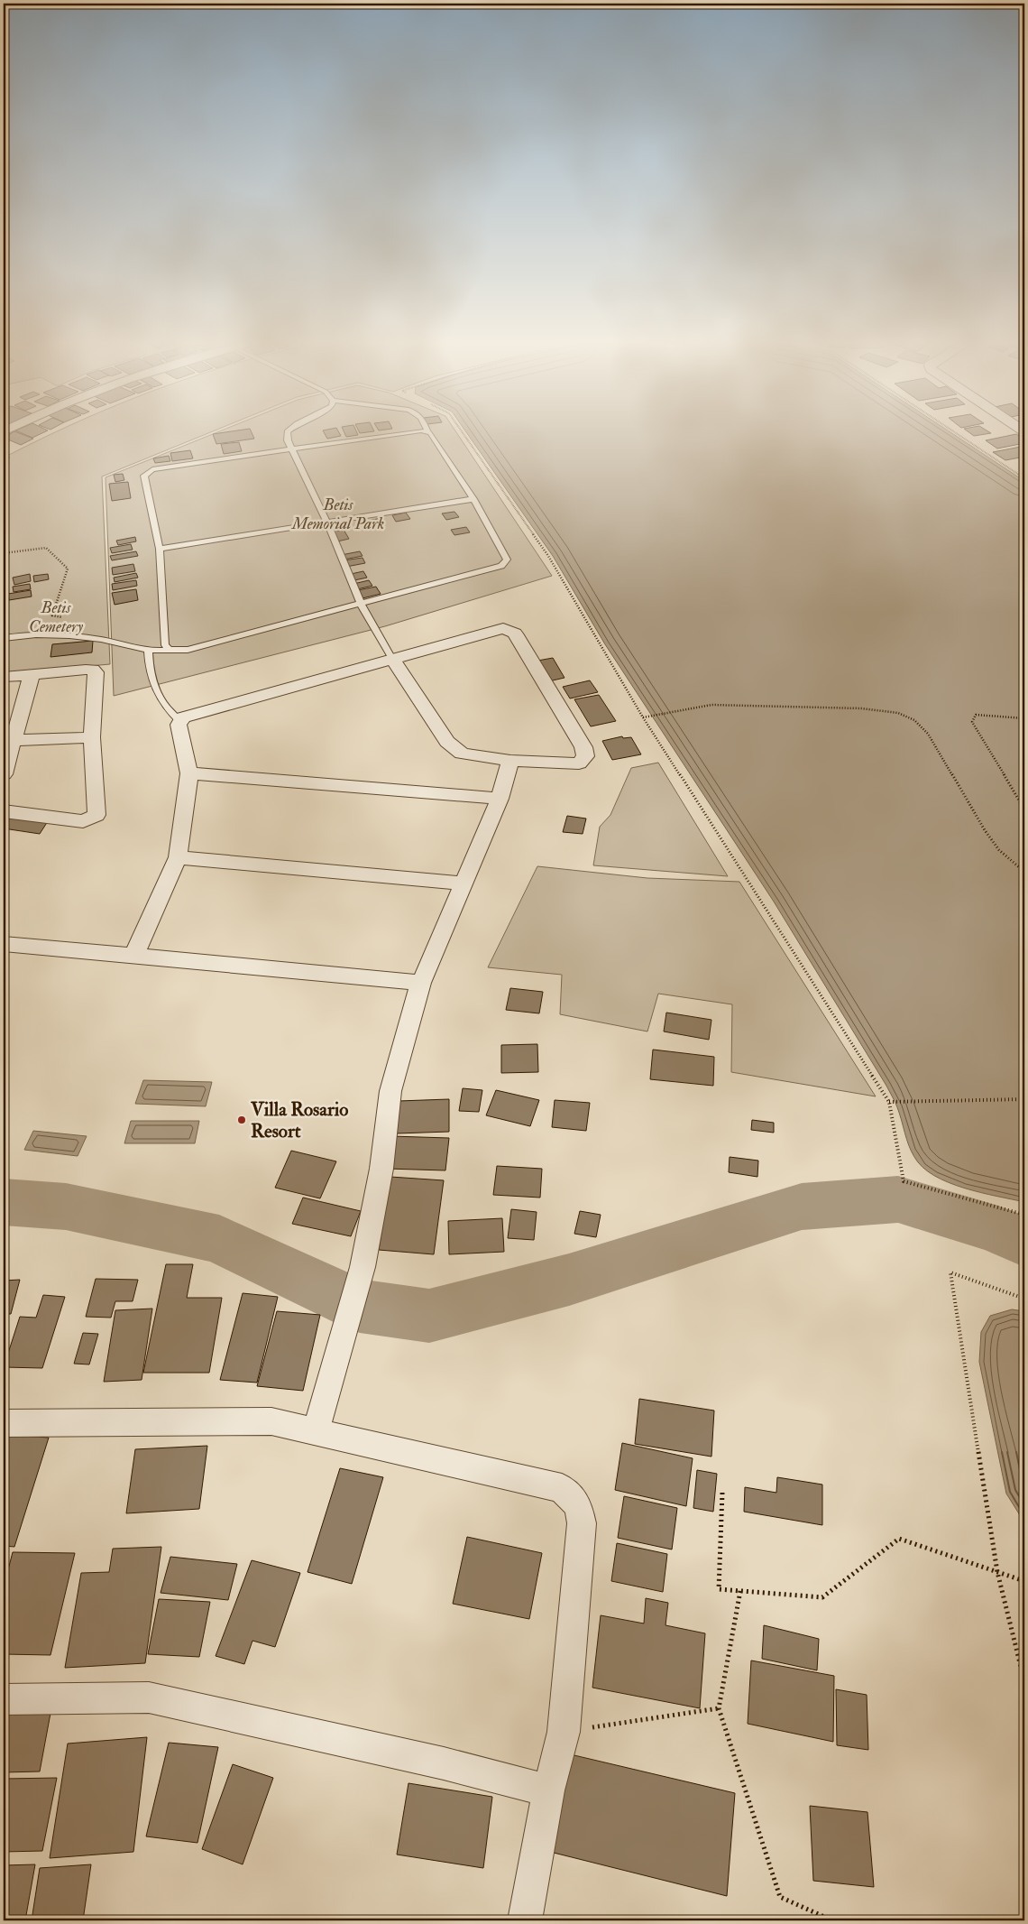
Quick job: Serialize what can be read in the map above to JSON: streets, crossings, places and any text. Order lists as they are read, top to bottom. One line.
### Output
{"parks":["Betis Memorial Park","Betis Cemetery"],"places":["Villa Rosario Resort"]}
